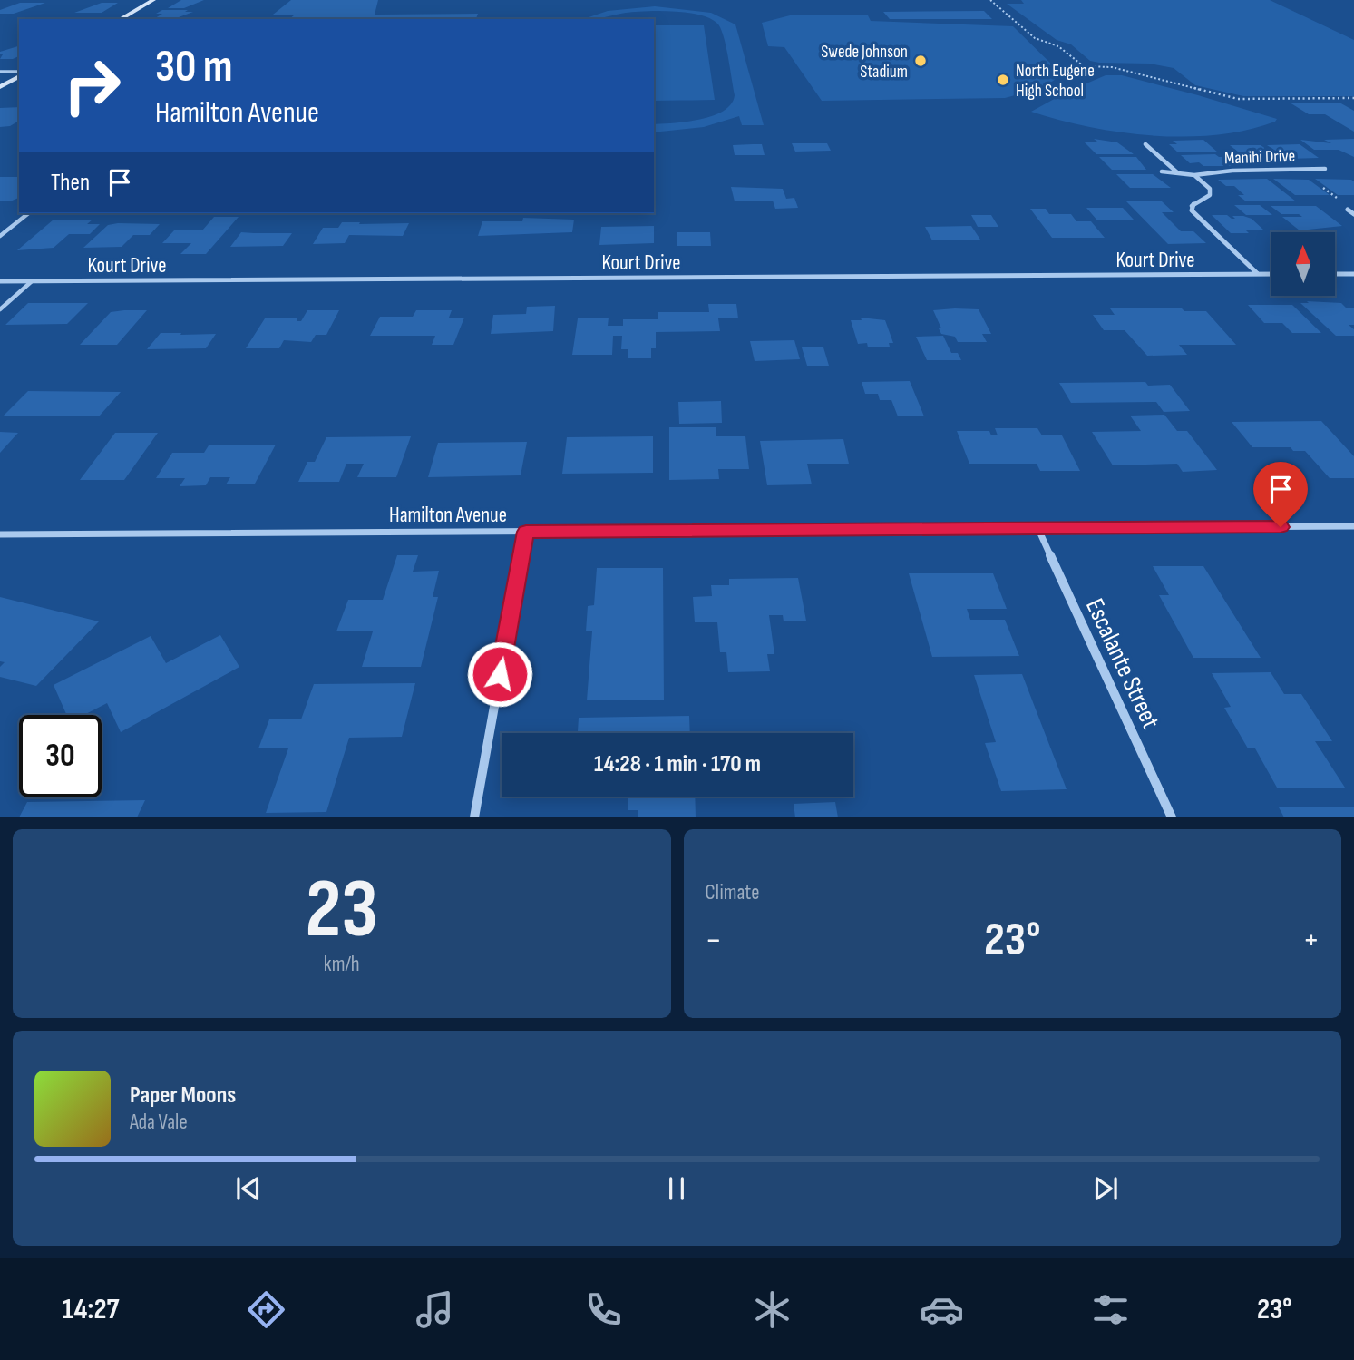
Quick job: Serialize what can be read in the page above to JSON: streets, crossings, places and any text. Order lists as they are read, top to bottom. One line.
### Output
{"streets":{"street":["Manihi Drive","Kourt Drive","Hamilton Avenue","Escalante Street"]},"crossings":[["Manihi Drive","Kourt Drive"],["Hamilton Avenue","Escalante Street"]],"places":["Swede Johnson Stadium","North Eugene High School"],"north":"top","page":{"turn":["30 m","Hamilton Avenue"],"then":"Then","limit":"30","trip":"14:28 · 1 min · 170 m","tile":[["23","km/h"],"Climate"],"heat":["−","23°","+"],"song":["Paper Moons","Ada Vale"],"tabs":["14:27","23°"]}}
